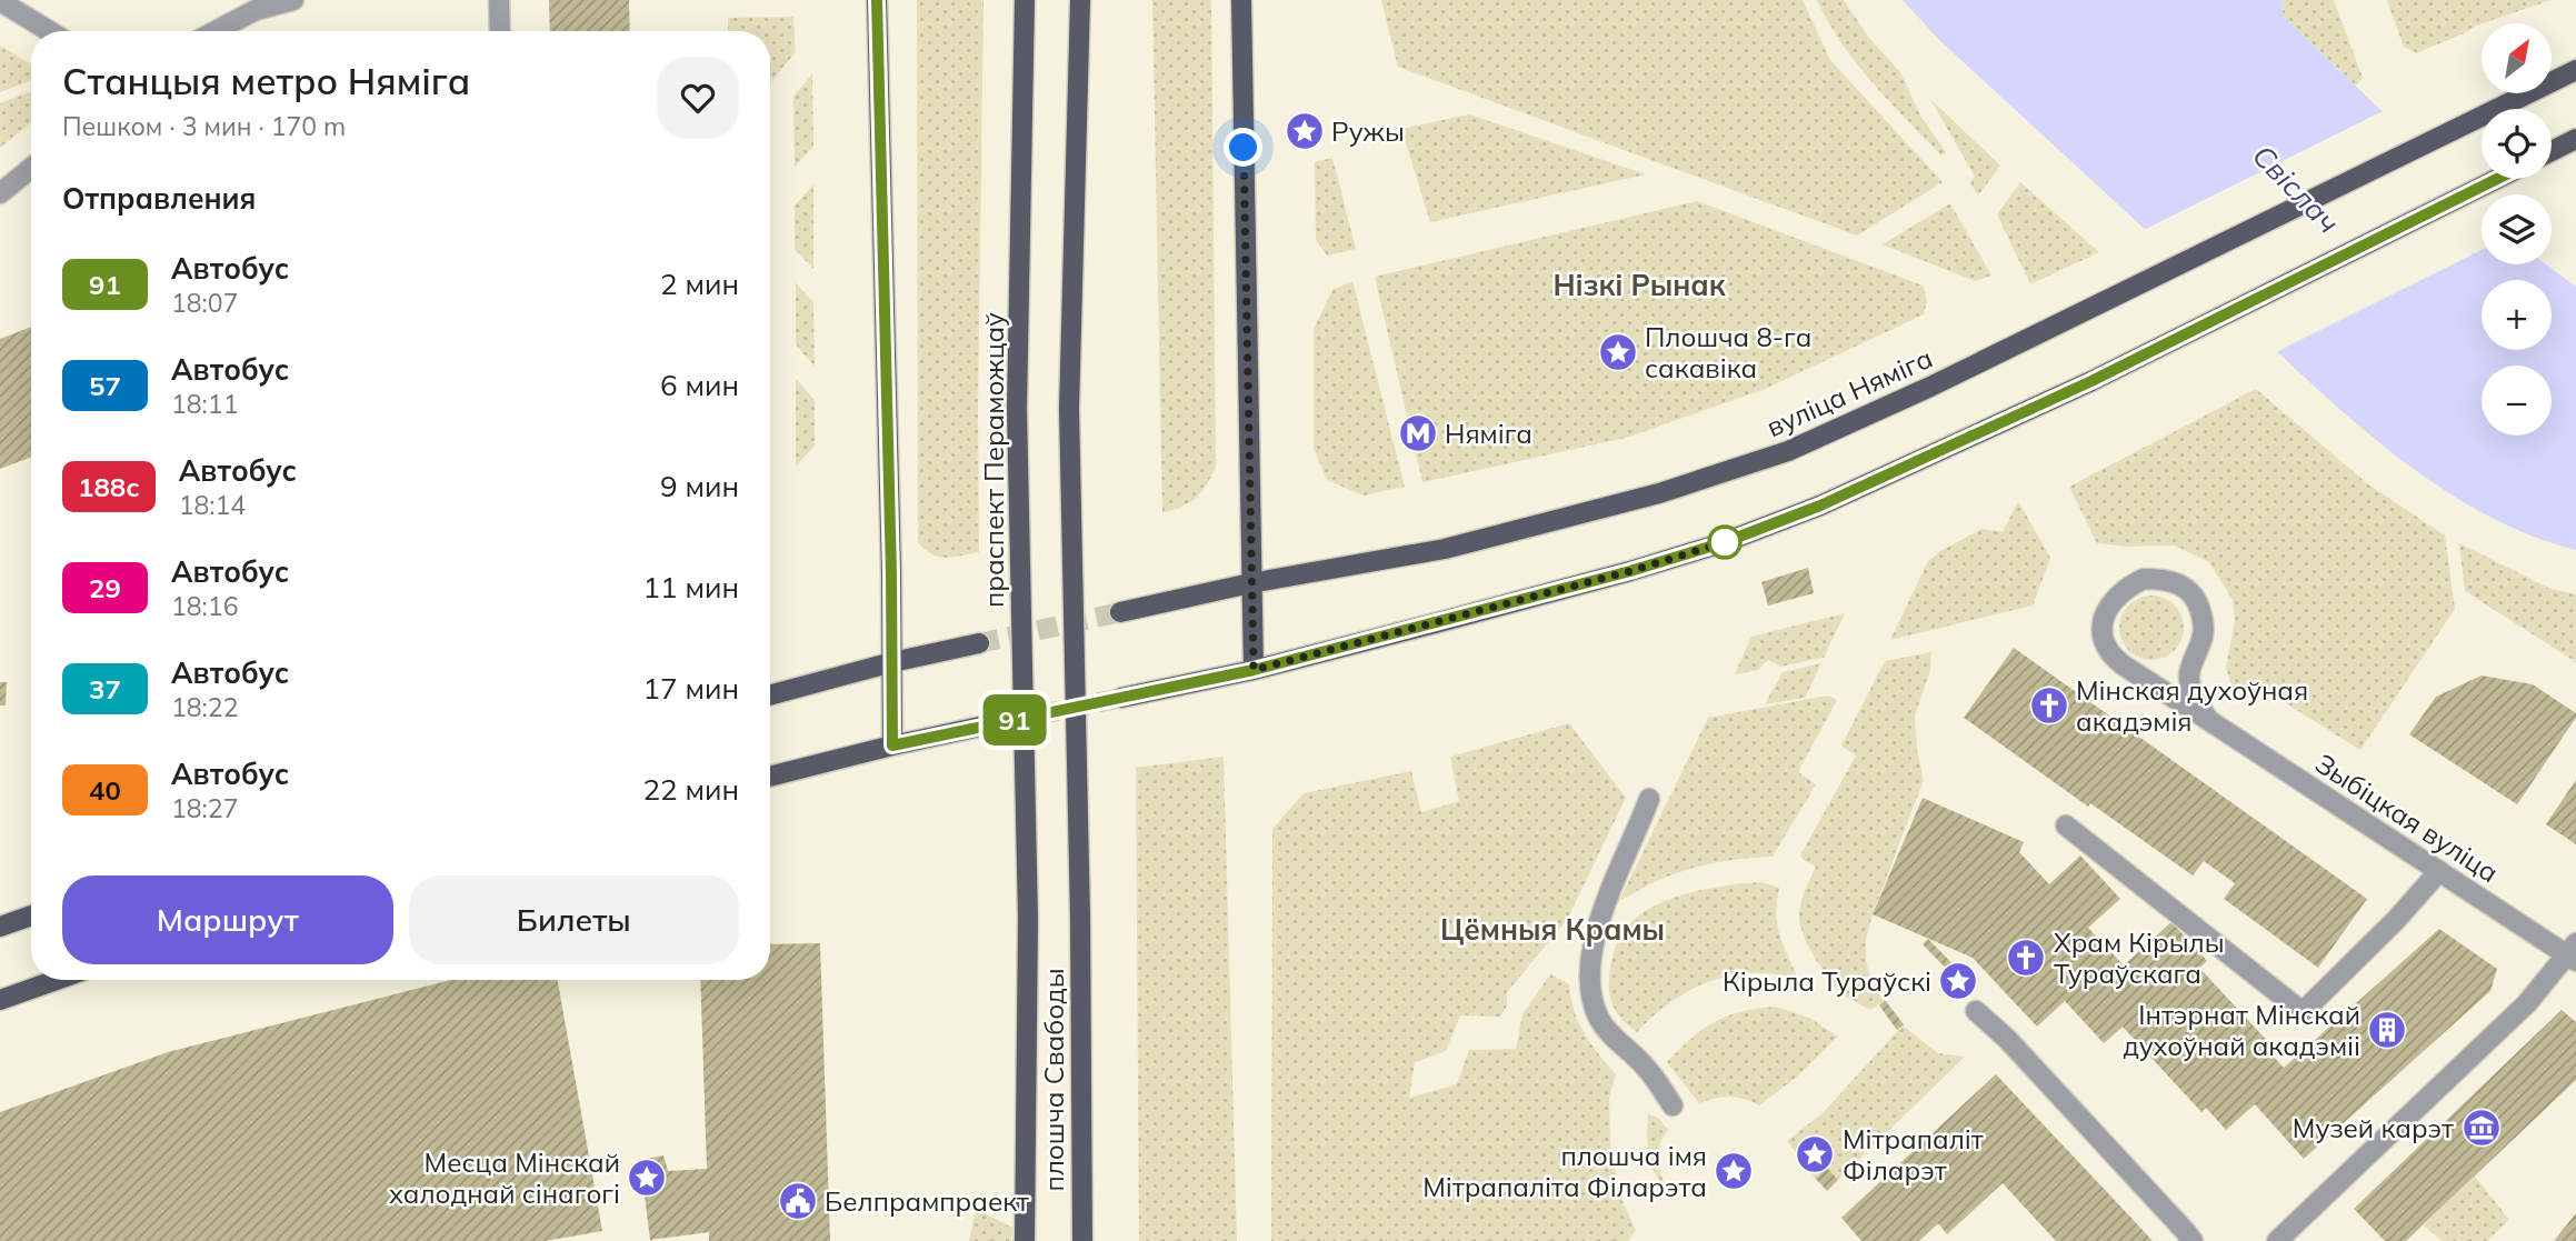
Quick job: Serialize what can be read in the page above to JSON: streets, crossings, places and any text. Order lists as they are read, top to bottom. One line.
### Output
{"streets":{"main road":["вуліца Няміга","праспект Пераможцаў","плошча Свабоды"],"street":["Зыбіцкая вуліца"]},"crossings":[["праспект Пераможцаў","плошча Свабоды"]],"districts":["Нізкі Рынак","Цёмныя Крамы"],"water":["Свіслач"],"places":{"place":["Ружы","Плошча 8-га сакавіка","Кірыла Тураўскі","Мітрапаліт Філарэт","плошча імя Мітрапаліта Філарэта","Месца Мінскай халоднай сінагогі"],"metro station":["Няміга"],"church":["Мінская духоўная акадэмія","Храм Кірылы Тураўскага"],"building":["Інтэрнат Мінскай духоўнай акадэміі"],"museum":["Музей карэт"],"public building":["Белпрампраект"]},"lines":["bus line 91"],"north":"top right","page":{"on_map":"91","map_buttons":["+","−"],"heading":[["Станцыя метро Няміга","Пешком · 3 мин · 170 m"],"Отправления"],"list":[{"mark":"91","name":"Автобус","note":"18:07","value":"2 мин"},{"mark":"57","name":"Автобус","note":"18:11","value":"6 мин"},{"mark":"188с","name":"Автобус","note":"18:14","value":"9 мин"},{"mark":"29","name":"Автобус","note":"18:16","value":"11 мин"},{"mark":"37","name":"Автобус","note":"18:22","value":"17 мин"},{"mark":"40","name":"Автобус","note":"18:27","value":"22 мин"}],"buttons":["Маршрут","Билеты"]}}
